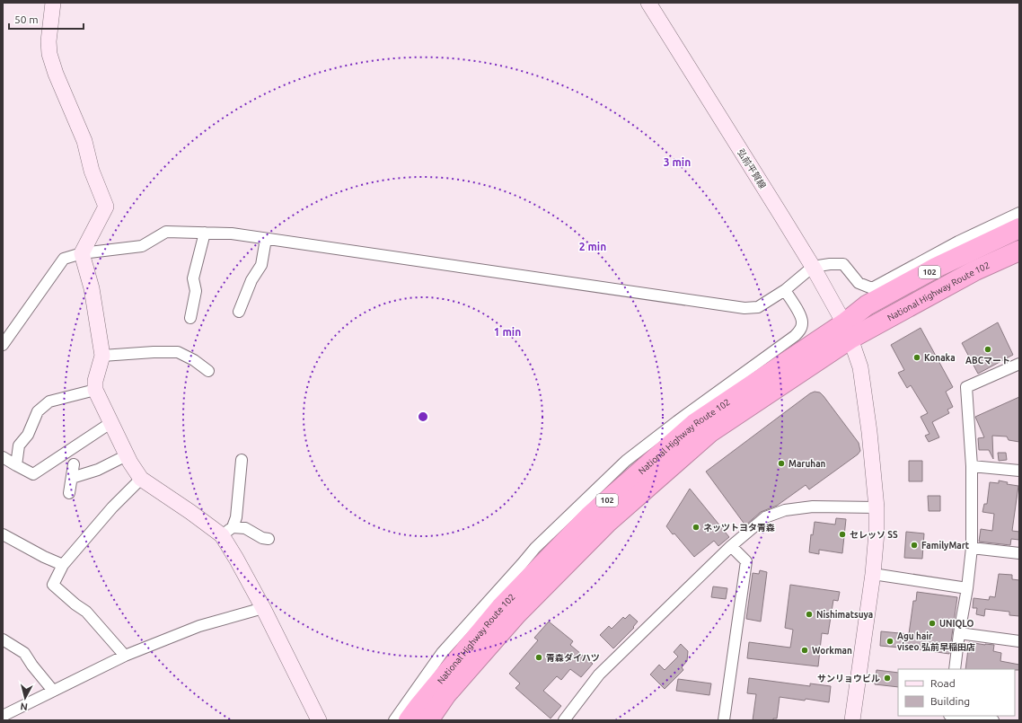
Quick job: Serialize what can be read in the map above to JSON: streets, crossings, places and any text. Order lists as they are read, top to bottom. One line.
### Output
{"streets":{"highway":["102","National Highway Route 102"],"street":["弘前平賀線"]},"crossings":[["弘前平賀線","National Highway Route 102"]],"places":["ABCマート","Konaka","Maruhan","ネッツトヨタ青森","セレッソ SS","FamilyMart","Nishimatsuya","UNIQLO","Agu hair viseo 弘前早稲田店","Workman","青森ダイハツ","サンリョウビル"],"legend":["Road","Building"],"scale_bar":"50 m","north":"bottom","rings":["3 min","2 min","1 min"]}
